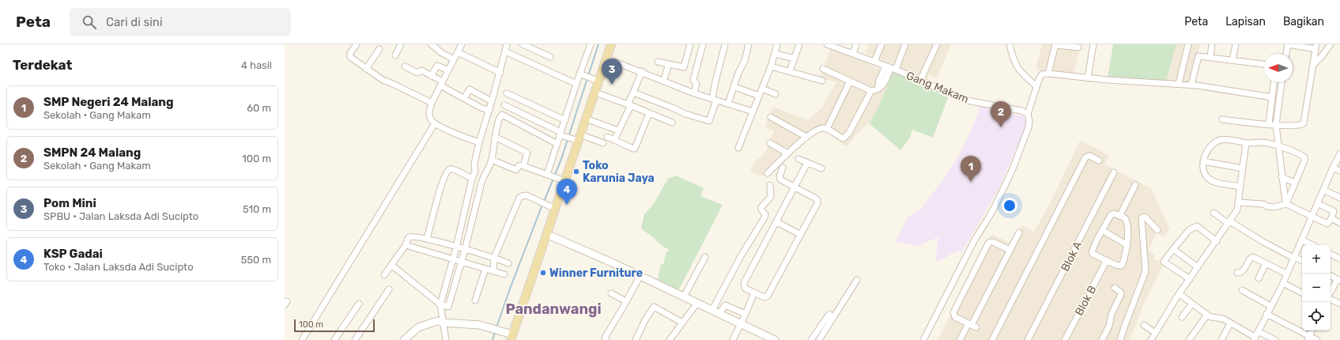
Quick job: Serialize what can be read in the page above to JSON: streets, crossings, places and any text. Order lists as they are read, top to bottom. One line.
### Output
{"streets":{"street":["Gang Makam","Blok A","Blok B"]},"districts":["Pandanwangi"],"places":["Toko Karunia Jaya","Winner Furniture"],"scale_bar":"100 m","north":"left","page":{"header":"Peta","search":"Cari di sini","nav":["Peta","Lapisan","Bagikan"],"heading":["Terdekat","4 hasil"],"pins":["3","2","1","4"],"list":[{"mark":"1","name":"SMP Negeri 24 Malang","note":"Sekolah · Gang Makam","value":"60 m"},{"mark":"2","name":"SMPN 24 Malang","note":"Sekolah · Gang Makam","value":"100 m"},{"mark":"3","name":"Pom Mini","note":"SPBU · Jalan Laksda Adi Sucipto","value":"510 m"},{"mark":"4","name":"KSP Gadai","note":"Toko · Jalan Laksda Adi Sucipto","value":"550 m"}],"map_buttons":["+","−"],"scale":"100 m"}}
